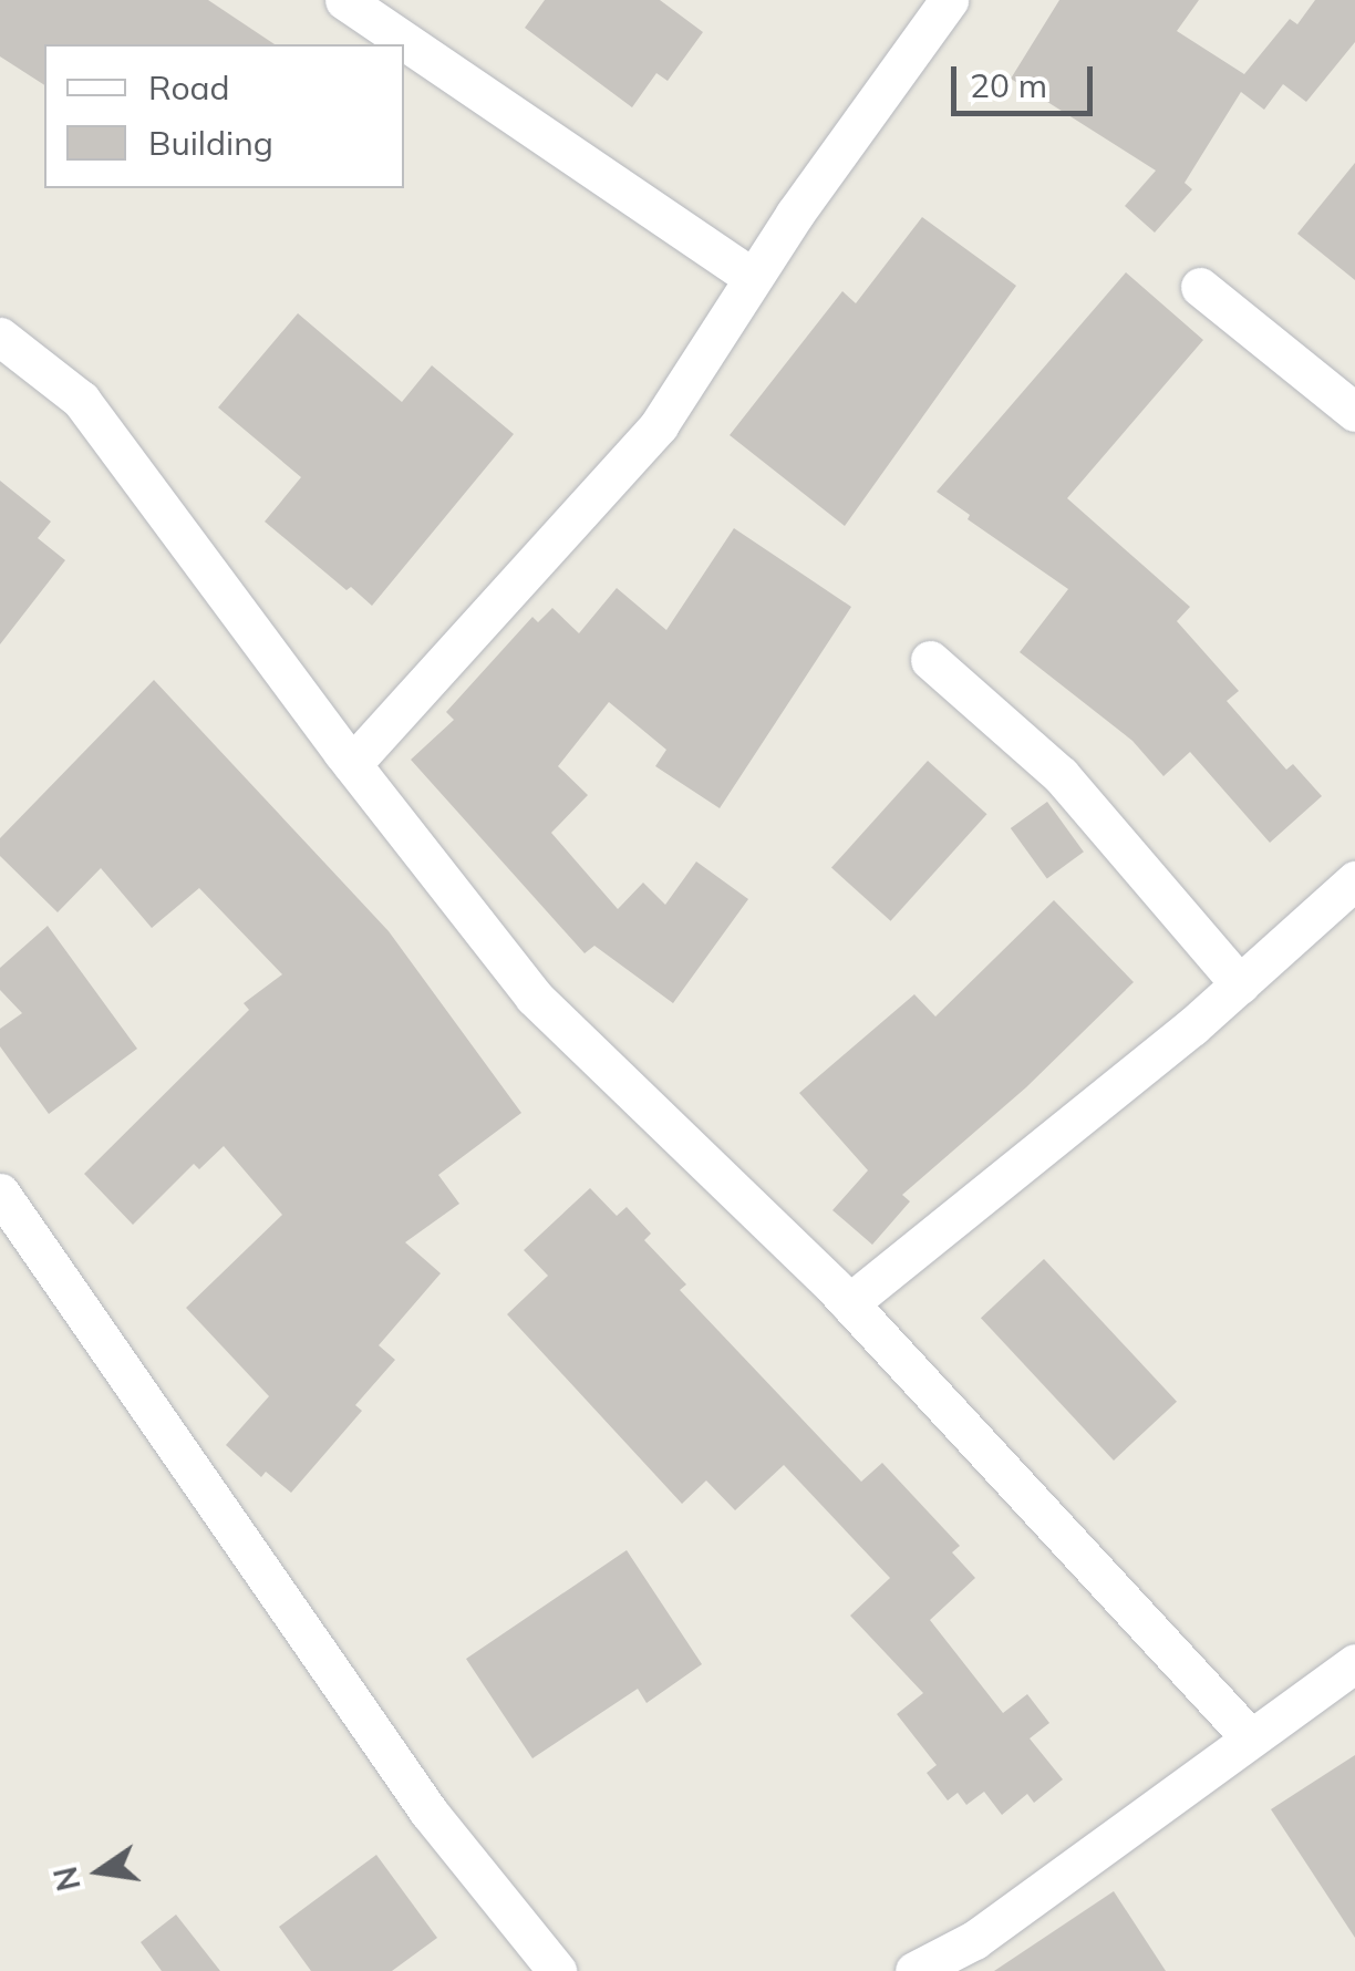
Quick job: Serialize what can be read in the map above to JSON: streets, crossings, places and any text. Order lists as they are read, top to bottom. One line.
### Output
{"legend":["Road","Building"],"scale_bar":"20 m","north":"left"}
